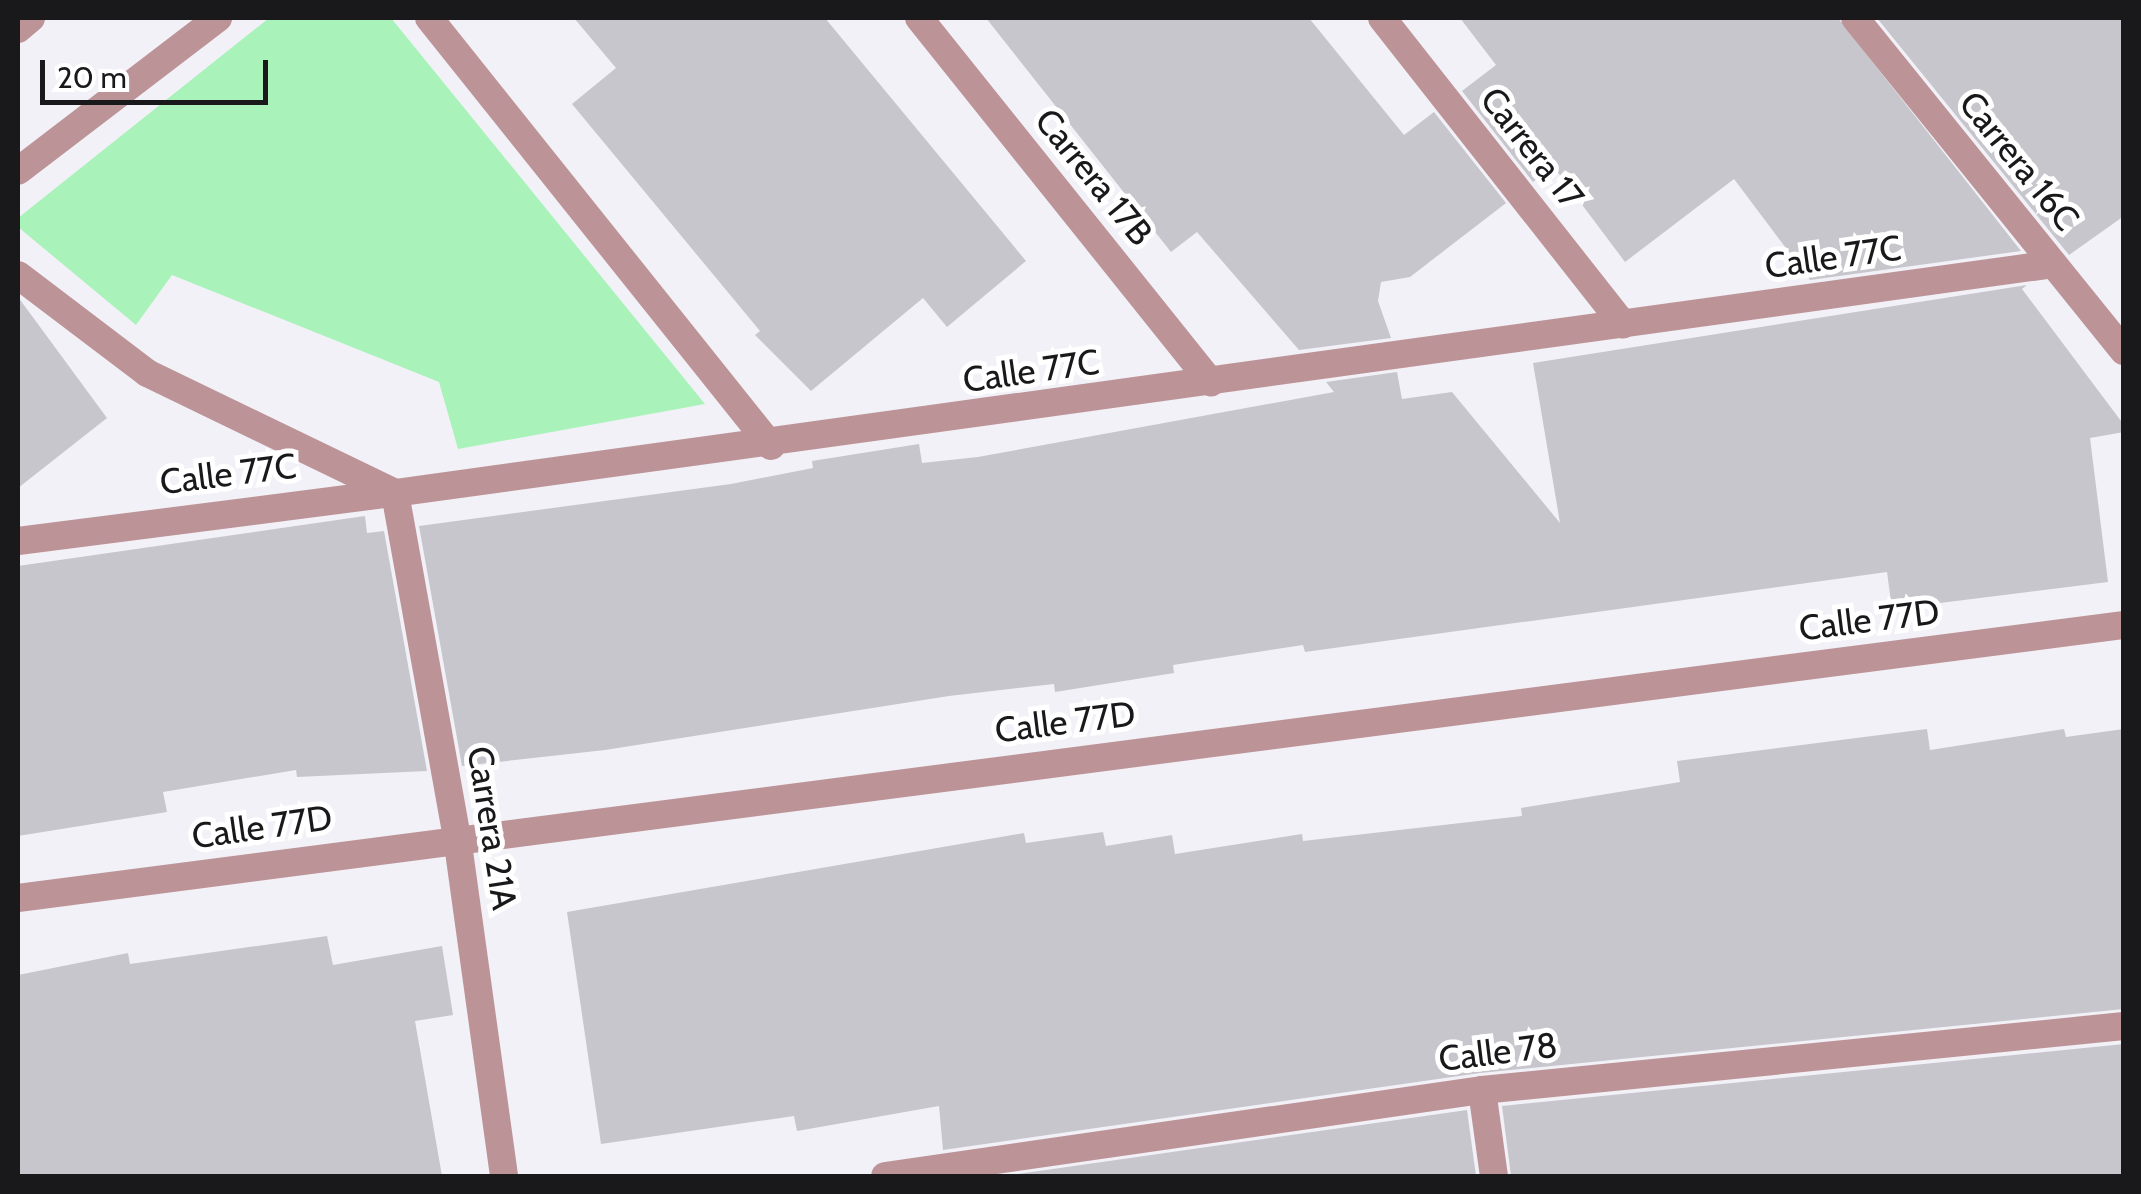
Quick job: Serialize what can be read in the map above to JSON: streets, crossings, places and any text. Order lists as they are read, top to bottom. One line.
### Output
{"streets":{"street":["Carrera 17","Carrera 16C","Carrera 17B","Calle 77C","Calle 77D","Carrera 21A","Calle 78"]},"crossings":[["Carrera 17","Calle 77C"],["Carrera 16C","Calle 77C"],["Carrera 17B","Calle 77C"],["Calle 77C","Carrera 21A"],["Calle 77D","Carrera 21A"]],"scale_bar":"20 m"}
